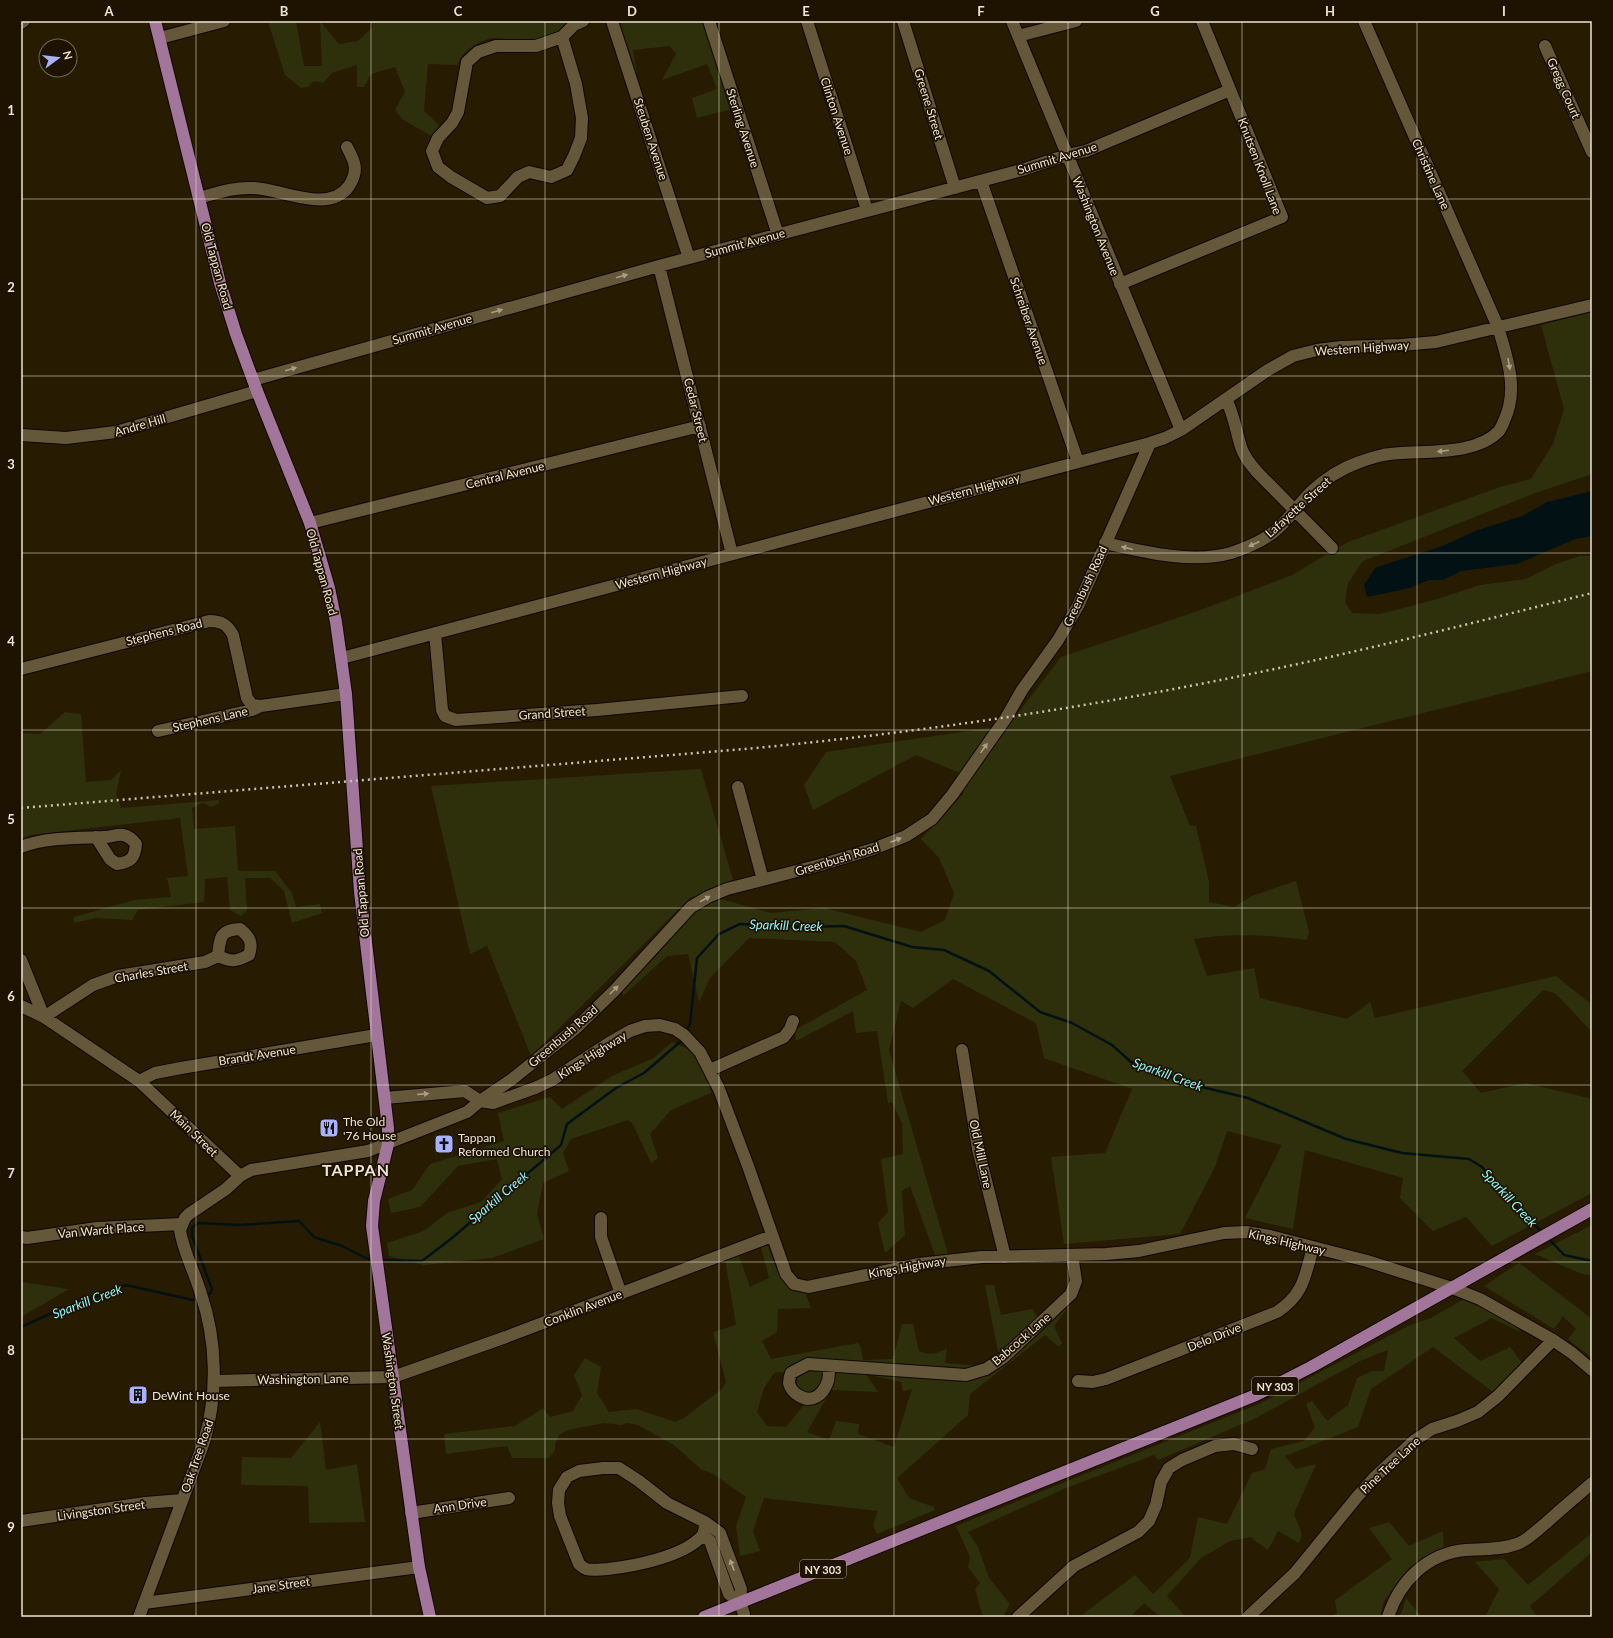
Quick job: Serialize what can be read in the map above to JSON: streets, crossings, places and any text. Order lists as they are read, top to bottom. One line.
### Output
{"streets":{"main road":["Old Tappan Road","Washington Street","NY 303"],"street":["Gregg Court","Greene Street","Clinton Avenue","Sterling Avenue","Steuben Avenue","Summit Avenue","Knutsen Knoll Lane","Christine Lane","Washington Avenue","Schreiber Avenue","Western Highway","Cedar Street","Andre Hill","Central Avenue","Lafayette Street","Greenbush Road","Stephens Road","Grand Street","Stephens Lane","Charles Street","Brandt Avenue","Kings Highway","Main Street","Old Mill Lane","Van Wardt Place","Conklin Avenue","Delo Drive","Babcock Lane","Washington Lane","Oak Tree Road","Pine Tree Lane","Ann Drive","Livingston Street","Jane Street"]},"crossings":[["Greene Street","Summit Avenue"],["Clinton Avenue","Summit Avenue"],["Sterling Avenue","Summit Avenue"],["Steuben Avenue","Summit Avenue"],["Summit Avenue","Knutsen Knoll Lane"],["Summit Avenue","Washington Avenue"],["Summit Avenue","Old Tappan Road"],["Summit Avenue","Schreiber Avenue"],["Summit Avenue","Cedar Street"],["Summit Avenue","Andre Hill"],["Knutsen Knoll Lane","Washington Avenue"],["Christine Lane","Western Highway"],["Christine Lane","Lafayette Street"],["Washington Avenue","Western Highway"],["Old Tappan Road","Western Highway"],["Old Tappan Road","Andre Hill"],["Old Tappan Road","Central Avenue"],["Old Tappan Road","Brandt Avenue"],["Old Tappan Road","Washington Street"],["Schreiber Avenue","Western Highway"],["Western Highway","Cedar Street"],["Western Highway","Lafayette Street"],["Western Highway","Greenbush Road"],["Western Highway","Grand Street"],["Cedar Street","Central Avenue"],["Lafayette Street","Greenbush Road"],["Greenbush Road","Kings Highway"],["Stephens Road","Stephens Lane"],["Charles Street","Main Street"],["Brandt Avenue","Main Street"],["Kings Highway","Old Mill Lane"],["Kings Highway","Conklin Avenue"],["Kings Highway","Delo Drive"],["Kings Highway","Babcock Lane"],["Kings Highway","NY 303"],["Kings Highway","Pine Tree Lane"],["Van Wardt Place","Oak Tree Road"],["Conklin Avenue","Washington Lane"],["Conklin Avenue","Washington Street"],["Washington Lane","Washington Street"],["Washington Lane","Oak Tree Road"],["Washington Street","Ann Drive"],["Washington Street","Jane Street"],["Oak Tree Road","Livingston Street"],["Oak Tree Road","Jane Street"]],"one_way":["Summit Avenue","Lafayette Street","Greenbush Road"],"districts":["TAPPAN"],"water":["Sparkill Creek"],"places":{"restaurant":["The Old '76 House"],"church":["Tappan Reformed Church"],"building":["DeWint House"]},"north":"right","grid":{"columns":["A","B","C","D","E","F","G","H","I"],"rows":["1","2","3","4","5","6","7","8","9"]}}
